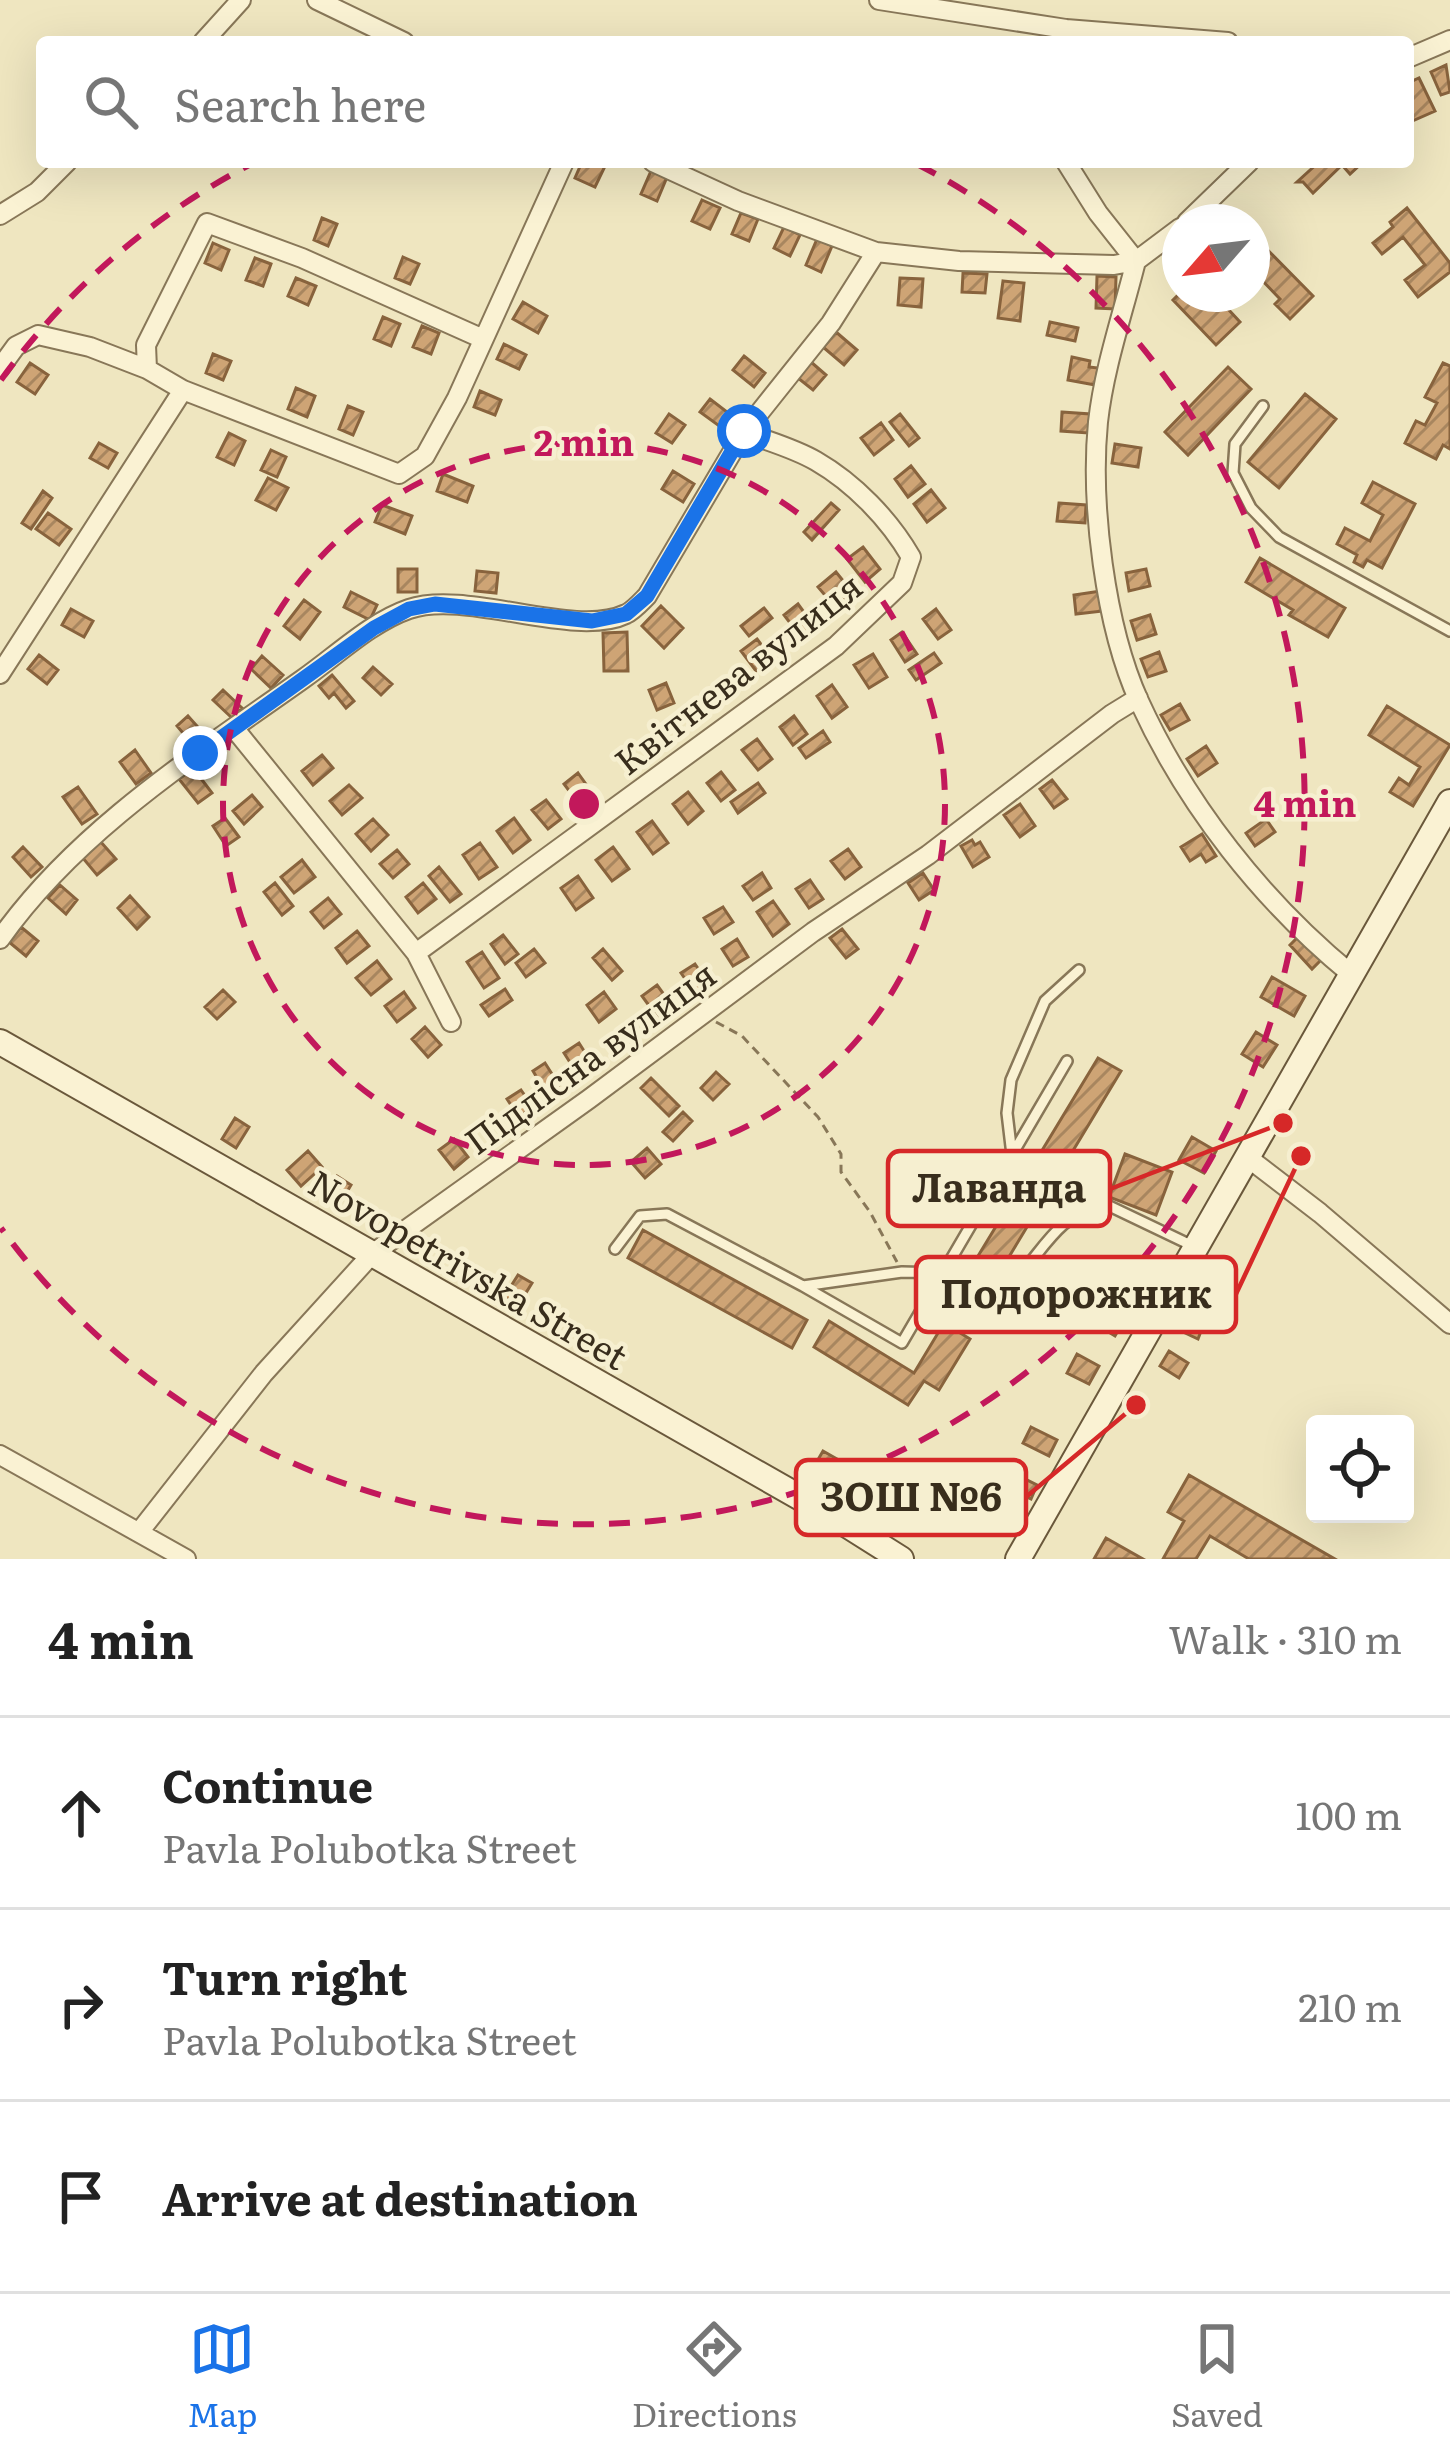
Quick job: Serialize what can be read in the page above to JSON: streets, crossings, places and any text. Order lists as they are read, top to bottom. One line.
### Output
{"streets":{"street":["Квітнева вулиця","Підлісна вулиця","Novopetrivska Street"]},"crossings":[["Підлісна вулиця","Novopetrivska Street"]],"places":["Лаванда","Подорожник","ЗОШ №6"],"north":"bottom left","page":{"search":"Search here","heading":["4 min","Walk · 310 m"],"list":[["Continue","Pavla Polubotka Street","100 m"],["Turn right","Pavla Polubotka Street","210 m"],"Arrive at destination"],"nav":["Map","Directions","Saved"]},"rings":["2 min","4 min"]}
